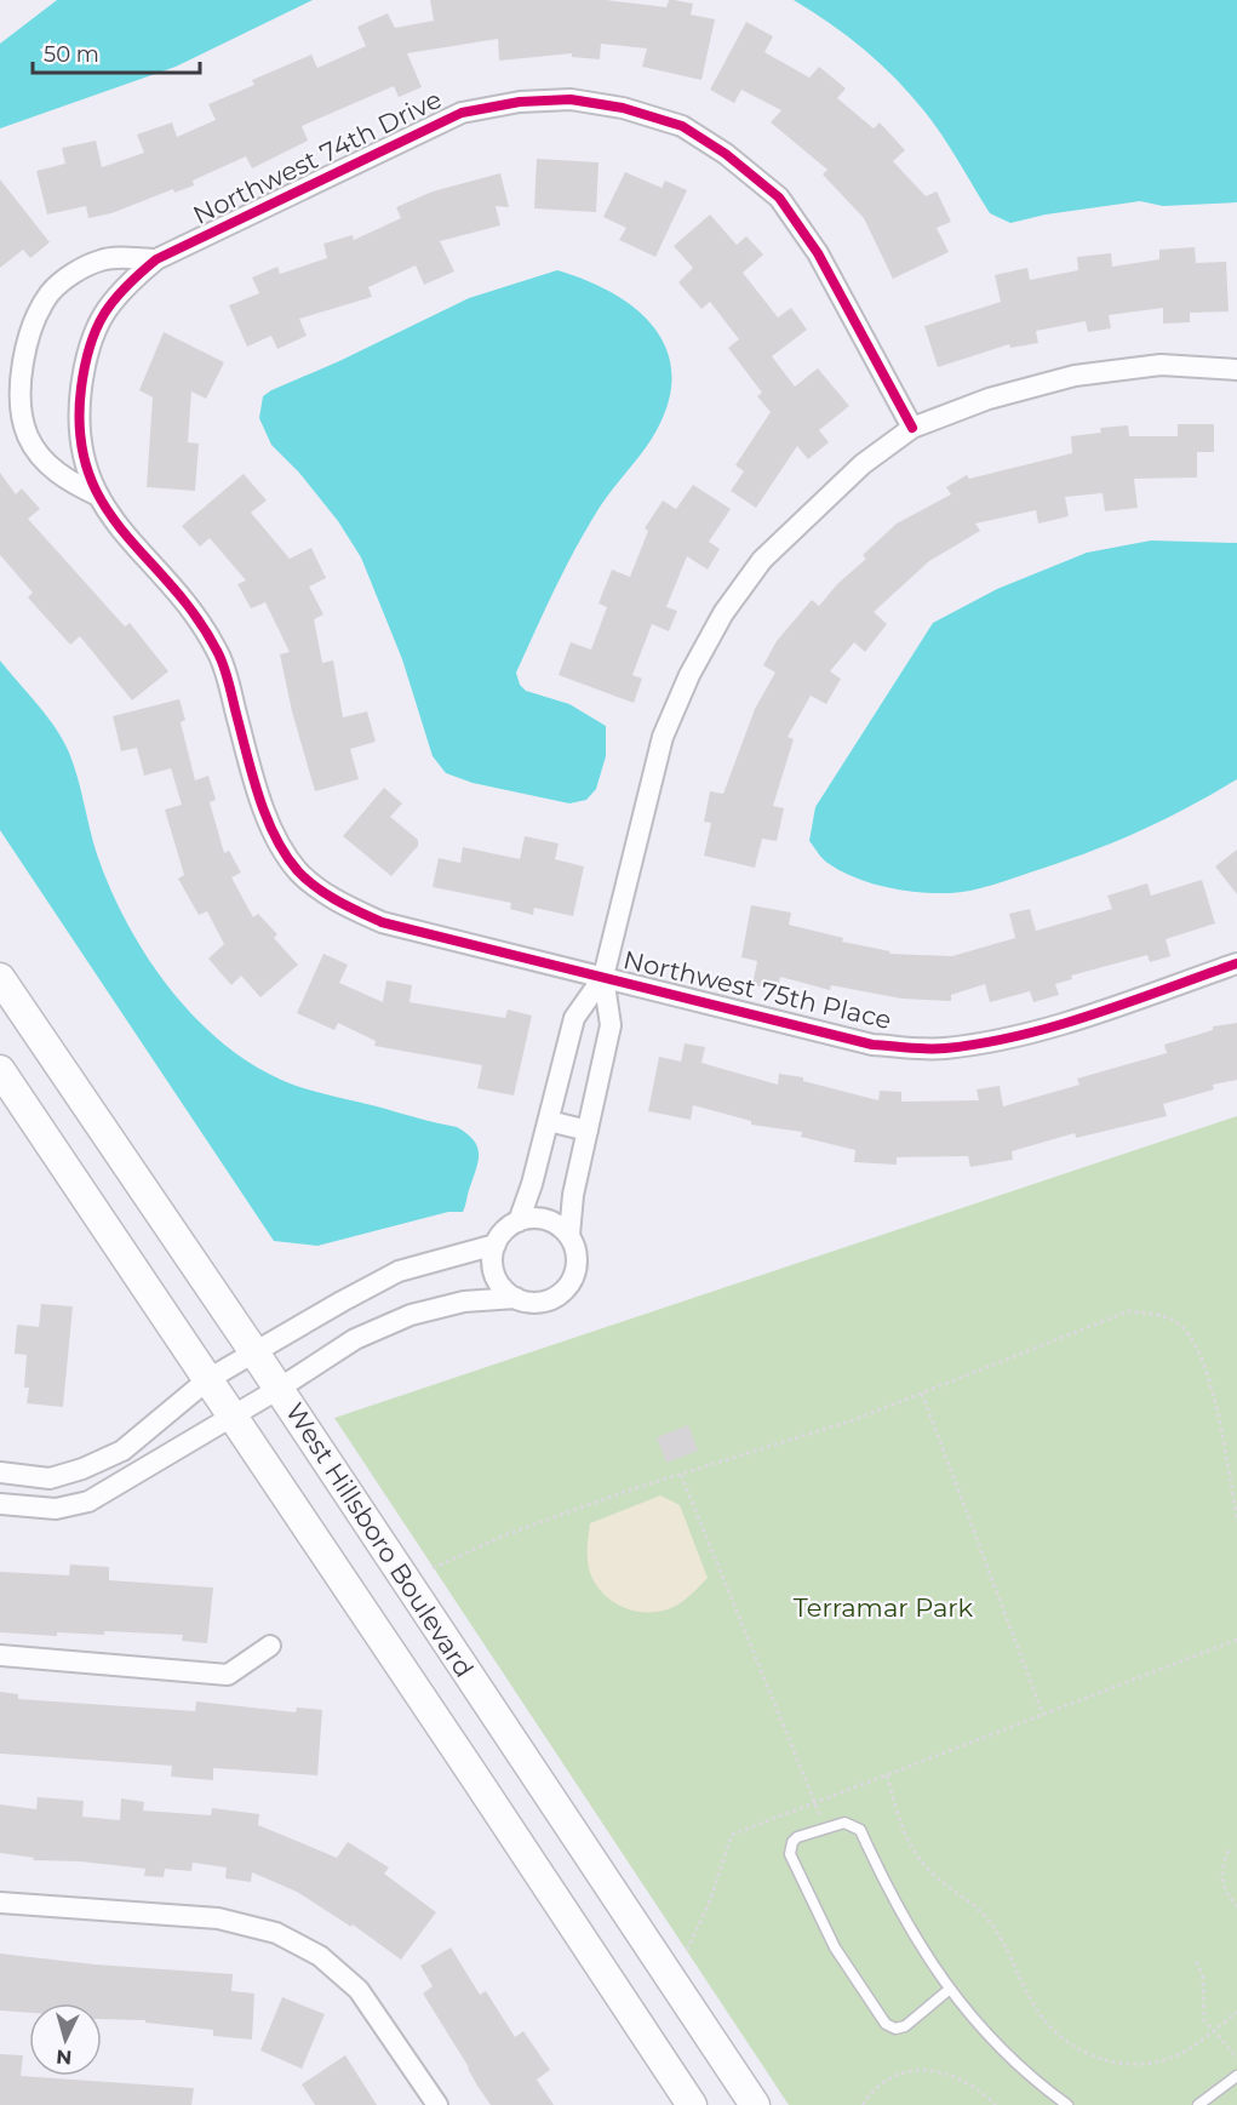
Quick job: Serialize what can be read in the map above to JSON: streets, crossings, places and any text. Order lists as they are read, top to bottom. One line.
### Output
{"streets":{"street":["Northwest 74th Drive","Northwest 75th Place","West Hillsboro Boulevard"]},"crossings":[["Northwest 74th Drive","Northwest 75th Place"]],"parks":["Terramar Park"],"scale_bar":"50 m","north":"bottom"}
